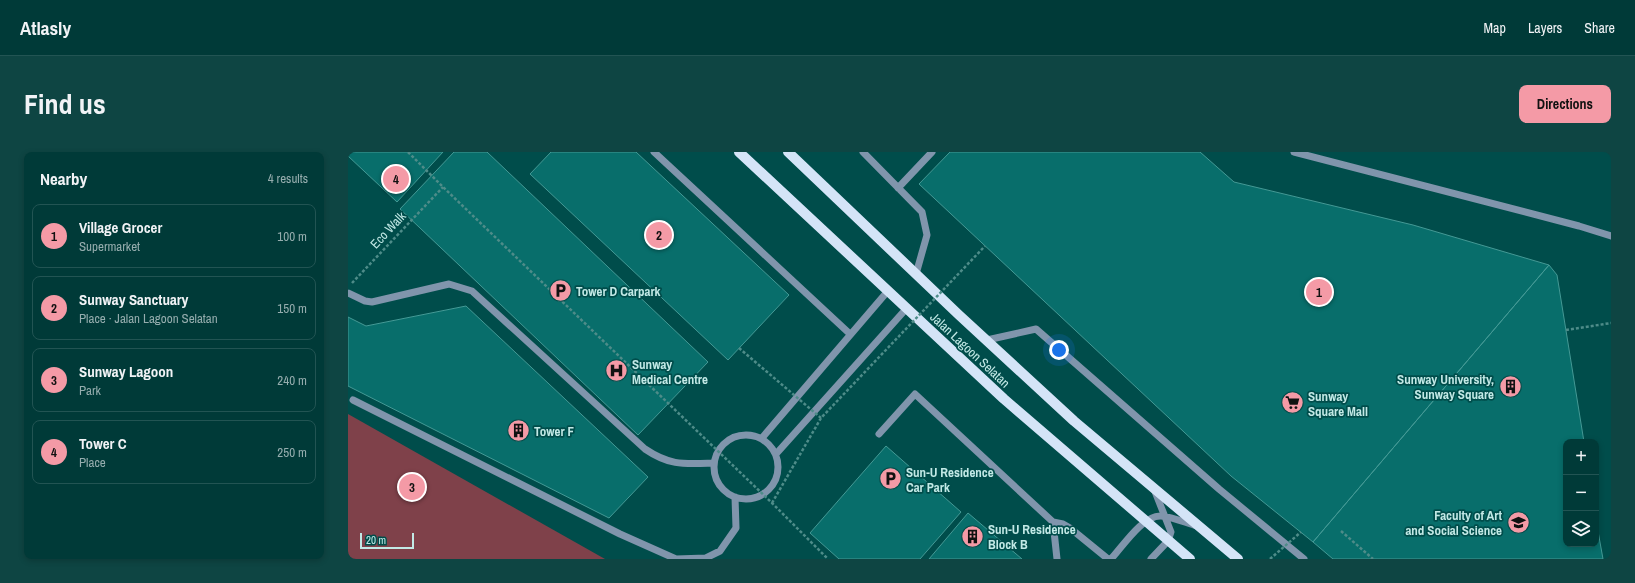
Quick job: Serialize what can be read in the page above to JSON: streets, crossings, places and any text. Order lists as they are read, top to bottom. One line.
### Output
{"streets":{"main road":["Jalan Lagoon Selatan"],"path":["Eco Walk"]},"places":{"parking":["Tower D Carpark","Sun-U Residence Car Park"],"hospital":["Sunway Medical Centre"],"building":["Sunway University, Sunway Square","Tower F","Sun-U Residence Block B"],"supermarket":["Sunway Square Mall"],"school or university":["Faculty of Art and Social Science"]},"scale_bar":"20 m","page":{"header":"Atlasly","nav":["Map","Layers","Share"],"title":"Find us","buttons":"Directions","heading":["Nearby","4 results"],"pins":["4","2","1","3"],"list":[{"mark":"1","name":"Village Grocer","note":"Supermarket","value":"100 m"},{"mark":"2","name":"Sunway Sanctuary","note":"Place · Jalan Lagoon Selatan","value":"150 m"},{"mark":"3","name":"Sunway Lagoon","note":"Park","value":"240 m"},{"mark":"4","name":"Tower C","note":"Place","value":"250 m"}],"map_buttons":["+","−"],"scale":"20 m"}}
